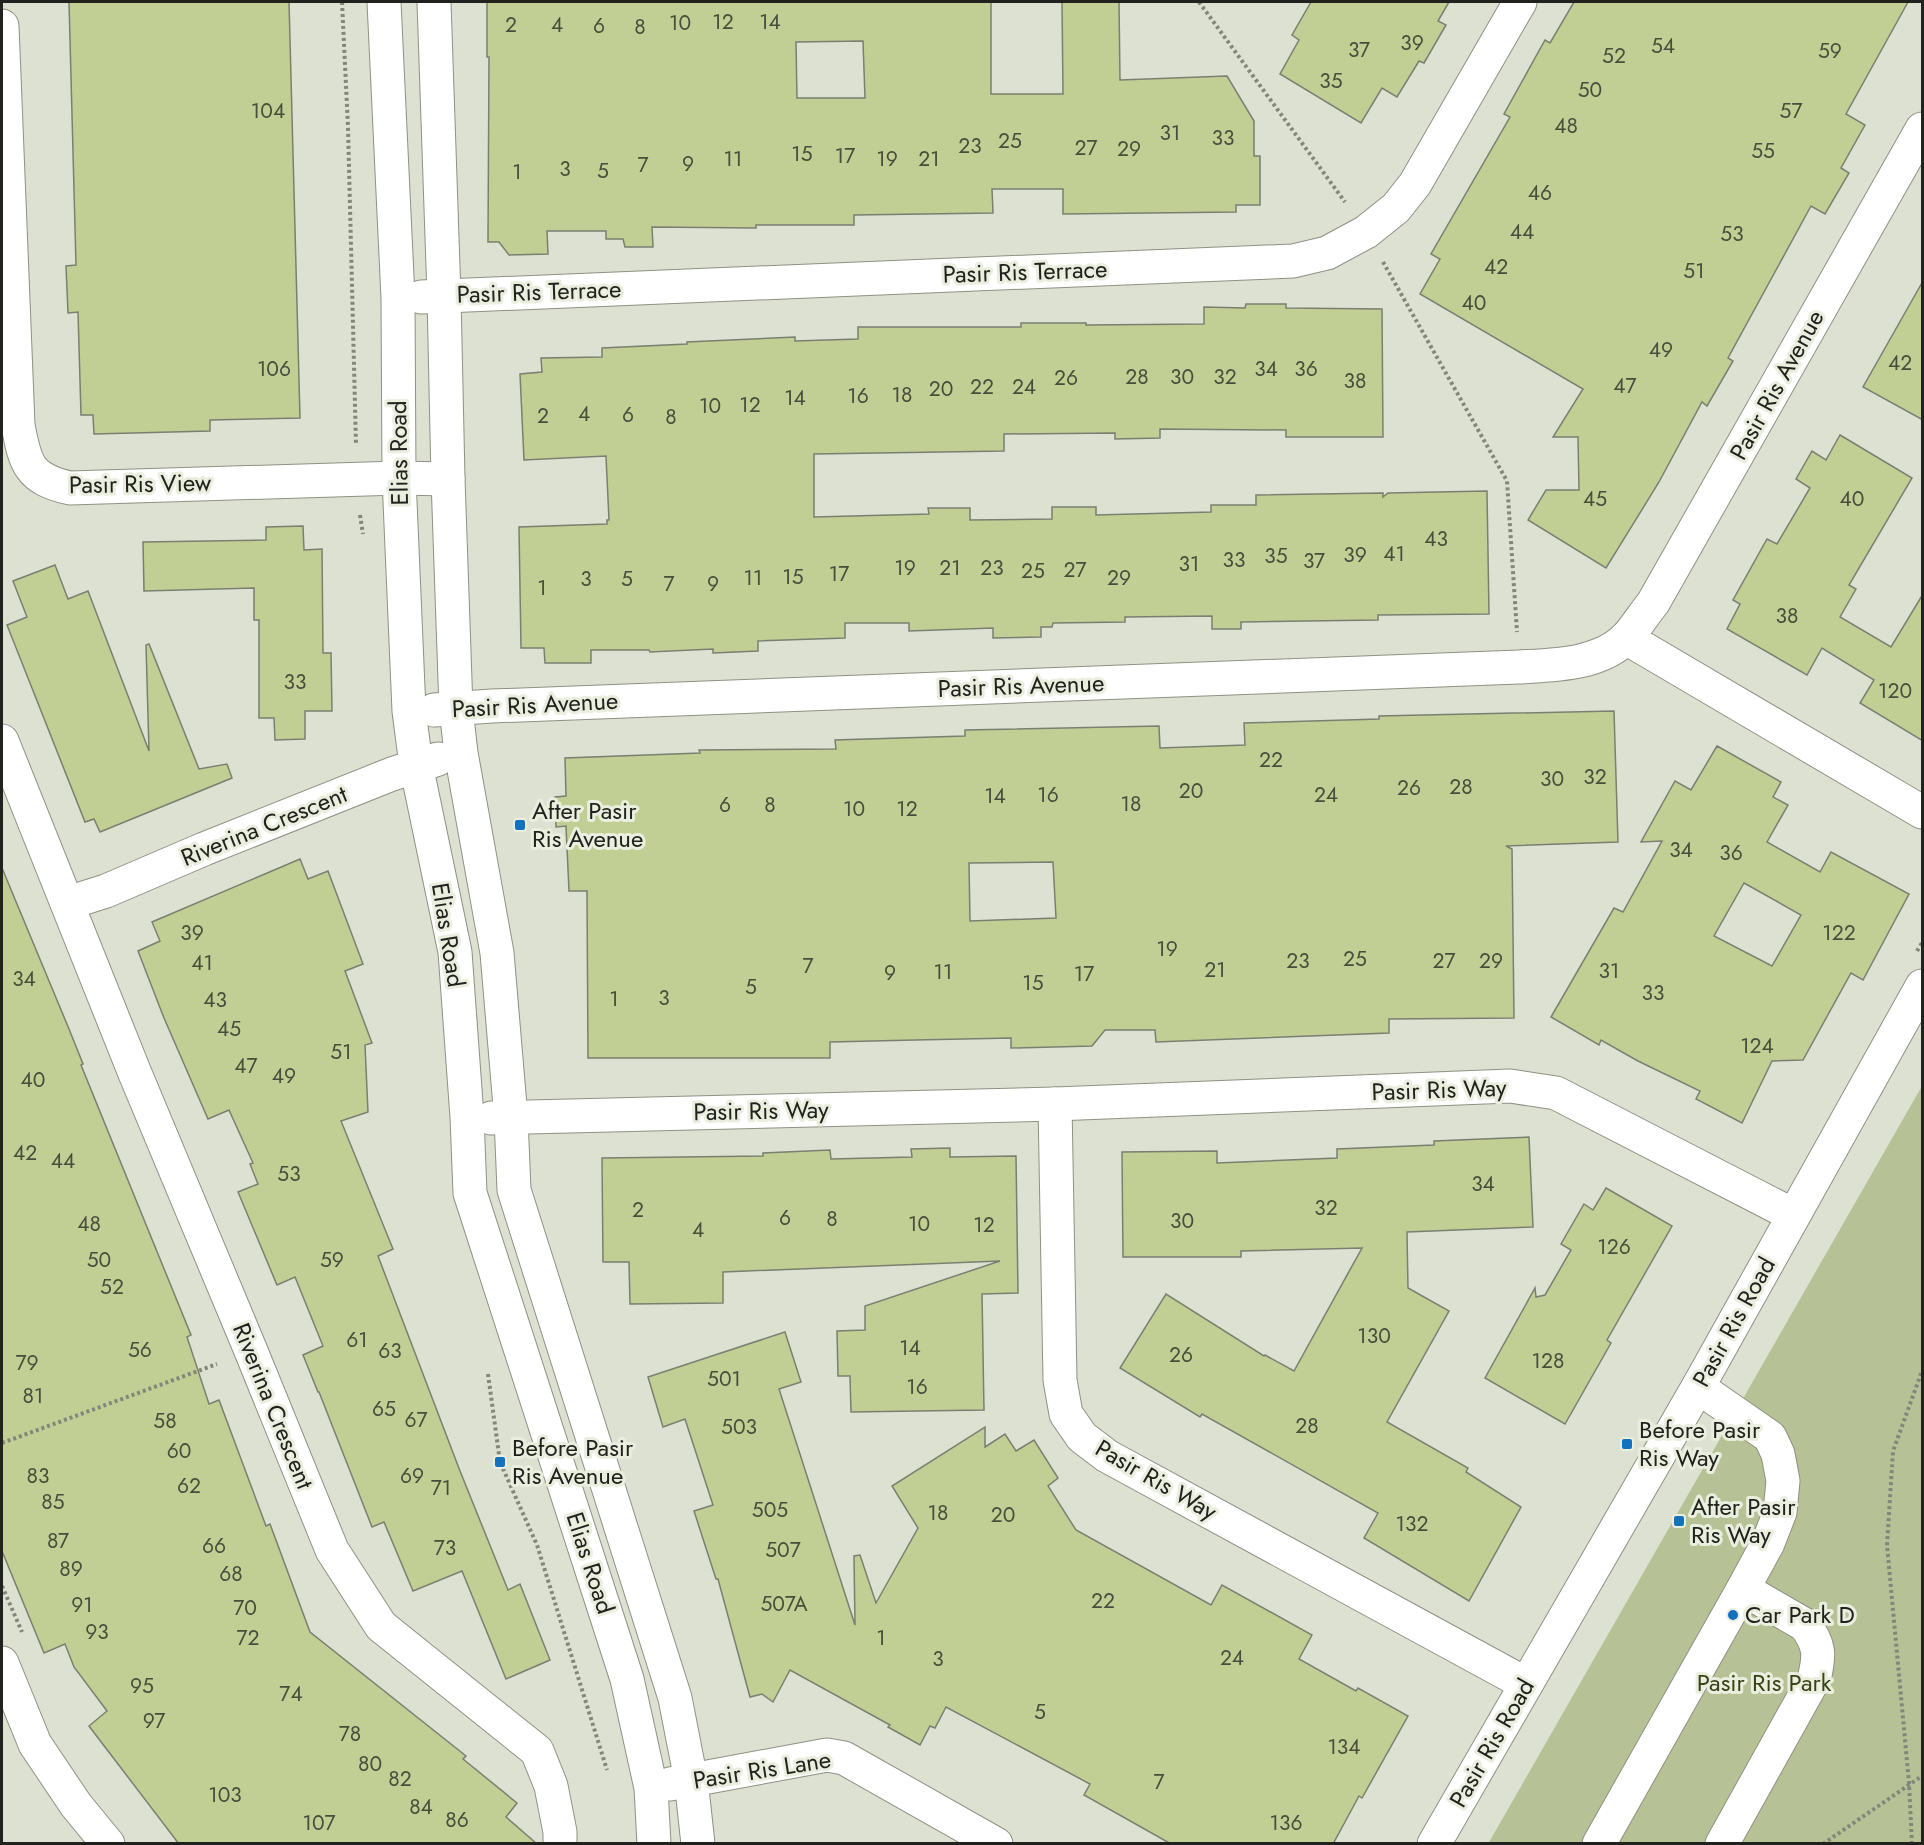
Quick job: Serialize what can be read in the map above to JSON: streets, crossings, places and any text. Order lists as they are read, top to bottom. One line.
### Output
{"streets":{"street":["Pasir Ris Terrace","Pasir Ris Avenue","Elias Road","Pasir Ris View","Riverina Crescent","Pasir Ris Way","Pasir Ris Road","Pasir Ris Lane"]},"crossings":[["Pasir Ris Terrace","Elias Road"],["Pasir Ris Avenue","Elias Road"],["Elias Road","Pasir Ris View"],["Elias Road","Riverina Crescent"],["Elias Road","Pasir Ris Way"],["Elias Road","Pasir Ris Lane"],["Pasir Ris Way","Pasir Ris Road"]],"parks":["Pasir Ris Park"],"places":{"transit":["After Pasir Ris Avenue","Before Pasir Ris Way","Before Pasir Ris Avenue","After Pasir Ris Way"],"other":["Car Park D"]},"house_numbers":["12","14","10","2","4","6","8","39","54","37","59","52","35","50","104","57","48","31","33","25","23","27","29","55","15","17","11","19","21","9","7","3","5","1","46","44","53","42","51","40","49","42","106","34","36","28","30","32","26","38","47","22","24","20","18","16","14","12","10","4","6","2","8","45","40","43","41","39","35","33","37","31","19","21","23","27","25","17","15","11","29","3","5","7","9","1","38","33","120","22","32","30","28","26","20","16","24","14","18","6","8","10","12","34","36","39","122","19","25","23","27","29","41","7","21","31","11","9","17","34","15","5","33","3","1","43","45","124","51","47","49","40","42","44","53","34","32","2","6","8","30","48","10","12","4","126","50","59","52","130","61","14","56","63","26","128","79","501","16","81","65","67","58","28","503","60","83","69","62","71","85","505","18","20","132","87","66","73","507","89","68","22","507A","91","70","93","72","1","24","3","95","74","5","97","78","134","80","82","7","103","84","86","107","136"]}
